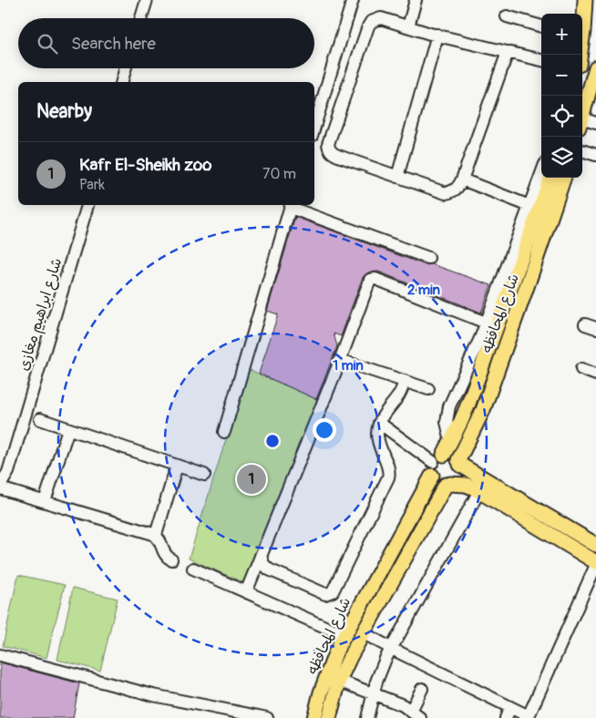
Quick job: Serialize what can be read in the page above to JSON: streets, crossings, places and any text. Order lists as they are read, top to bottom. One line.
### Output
{"streets":{"main road":["شارع المحافظه"],"street":["شارع ابراهيم مغازى"]},"page":{"map_buttons":["+","−"],"search":"Search here","heading":"Nearby","list":[{"mark":"1","name":"Kafr El-Sheikh zoo","note":"Park","value":"70 m"}],"pins":"1"},"rings":["2 min","1 min"]}
